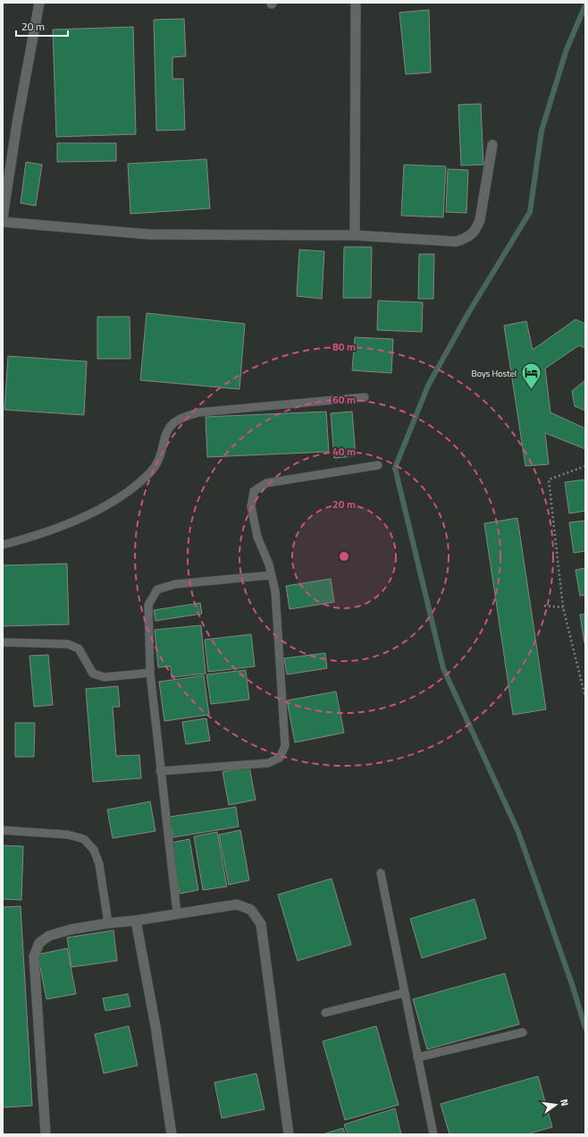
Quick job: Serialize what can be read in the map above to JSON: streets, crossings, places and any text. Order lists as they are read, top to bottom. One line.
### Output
{"places":{"hotel":["Boys Hostel"]},"scale_bar":"20 m","north":"right","rings":["80 m","60 m","40 m","20 m"]}
